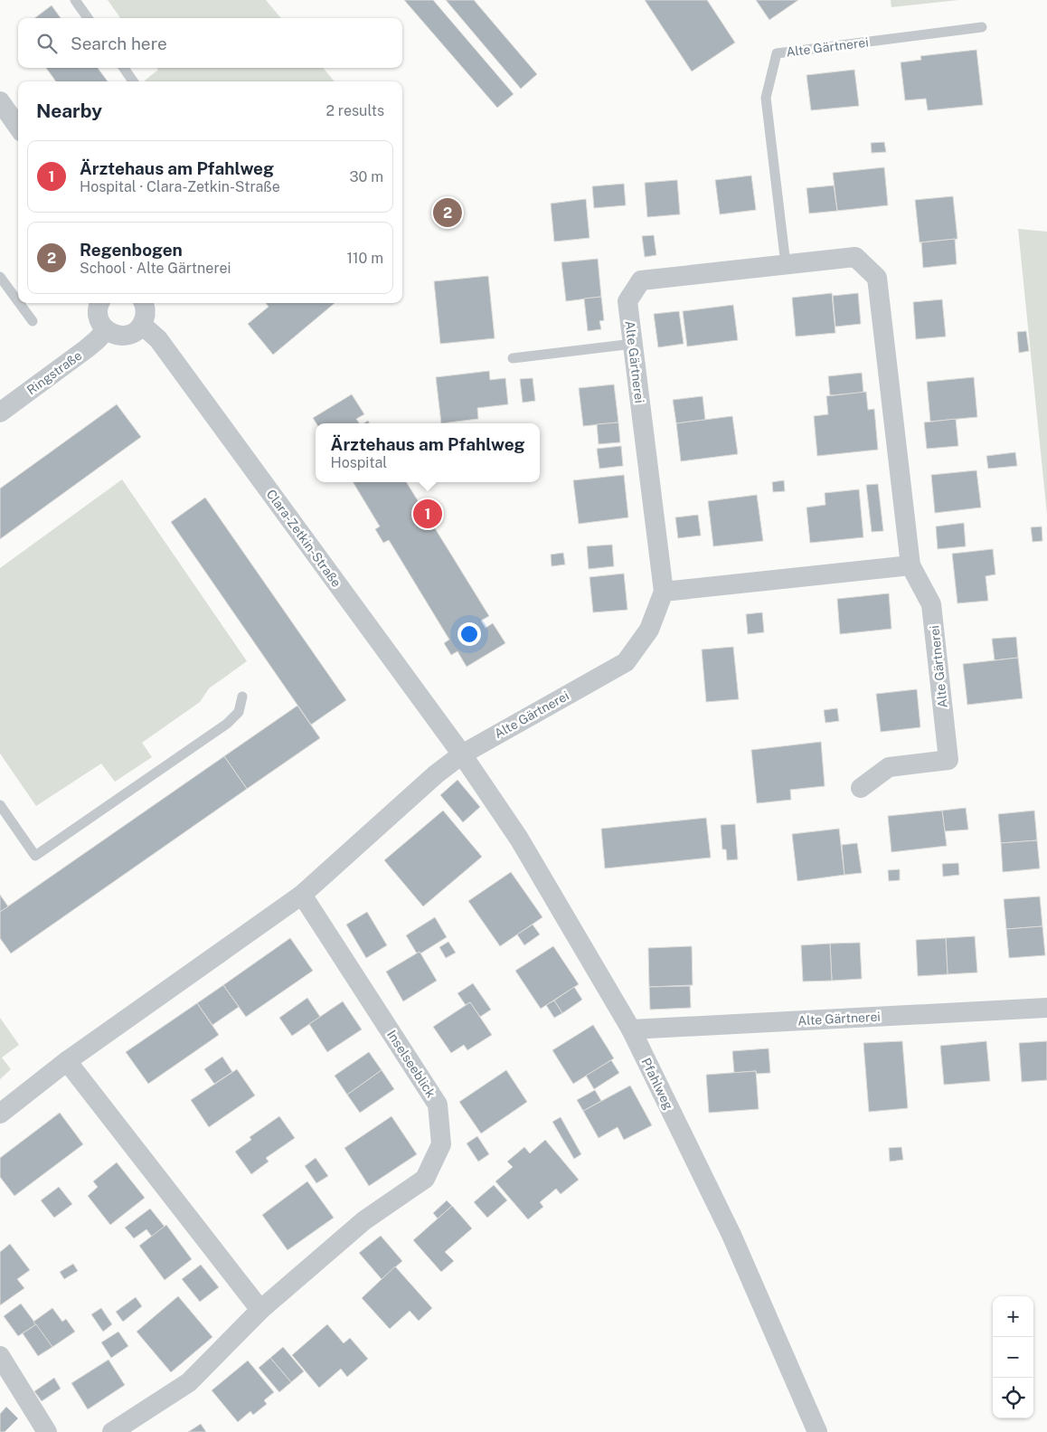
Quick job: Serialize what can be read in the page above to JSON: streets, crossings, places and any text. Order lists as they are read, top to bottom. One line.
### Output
{"streets":{"street":["Alte Gärtnerei","Ringstraße","Clara-Zetkin-Straße","Inselseeblick","Pfahlweg"]},"crossings":[["Alte Gärtnerei","Clara-Zetkin-Straße"],["Alte Gärtnerei","Pfahlweg"],["Clara-Zetkin-Straße","Pfahlweg"]],"page":{"search":"Search here","heading":["Nearby","2 results"],"list":[{"mark":"1","name":"Ärztehaus am Pfahlweg","note":"Hospital · Clara-Zetkin-Straße","value":"30 m"},{"mark":"2","name":"Regenbogen","note":"School · Alte Gärtnerei","value":"110 m"}],"pins":["2","1"],"popup":["Ärztehaus am Pfahlweg","Hospital"],"map_buttons":["+","−"]}}
